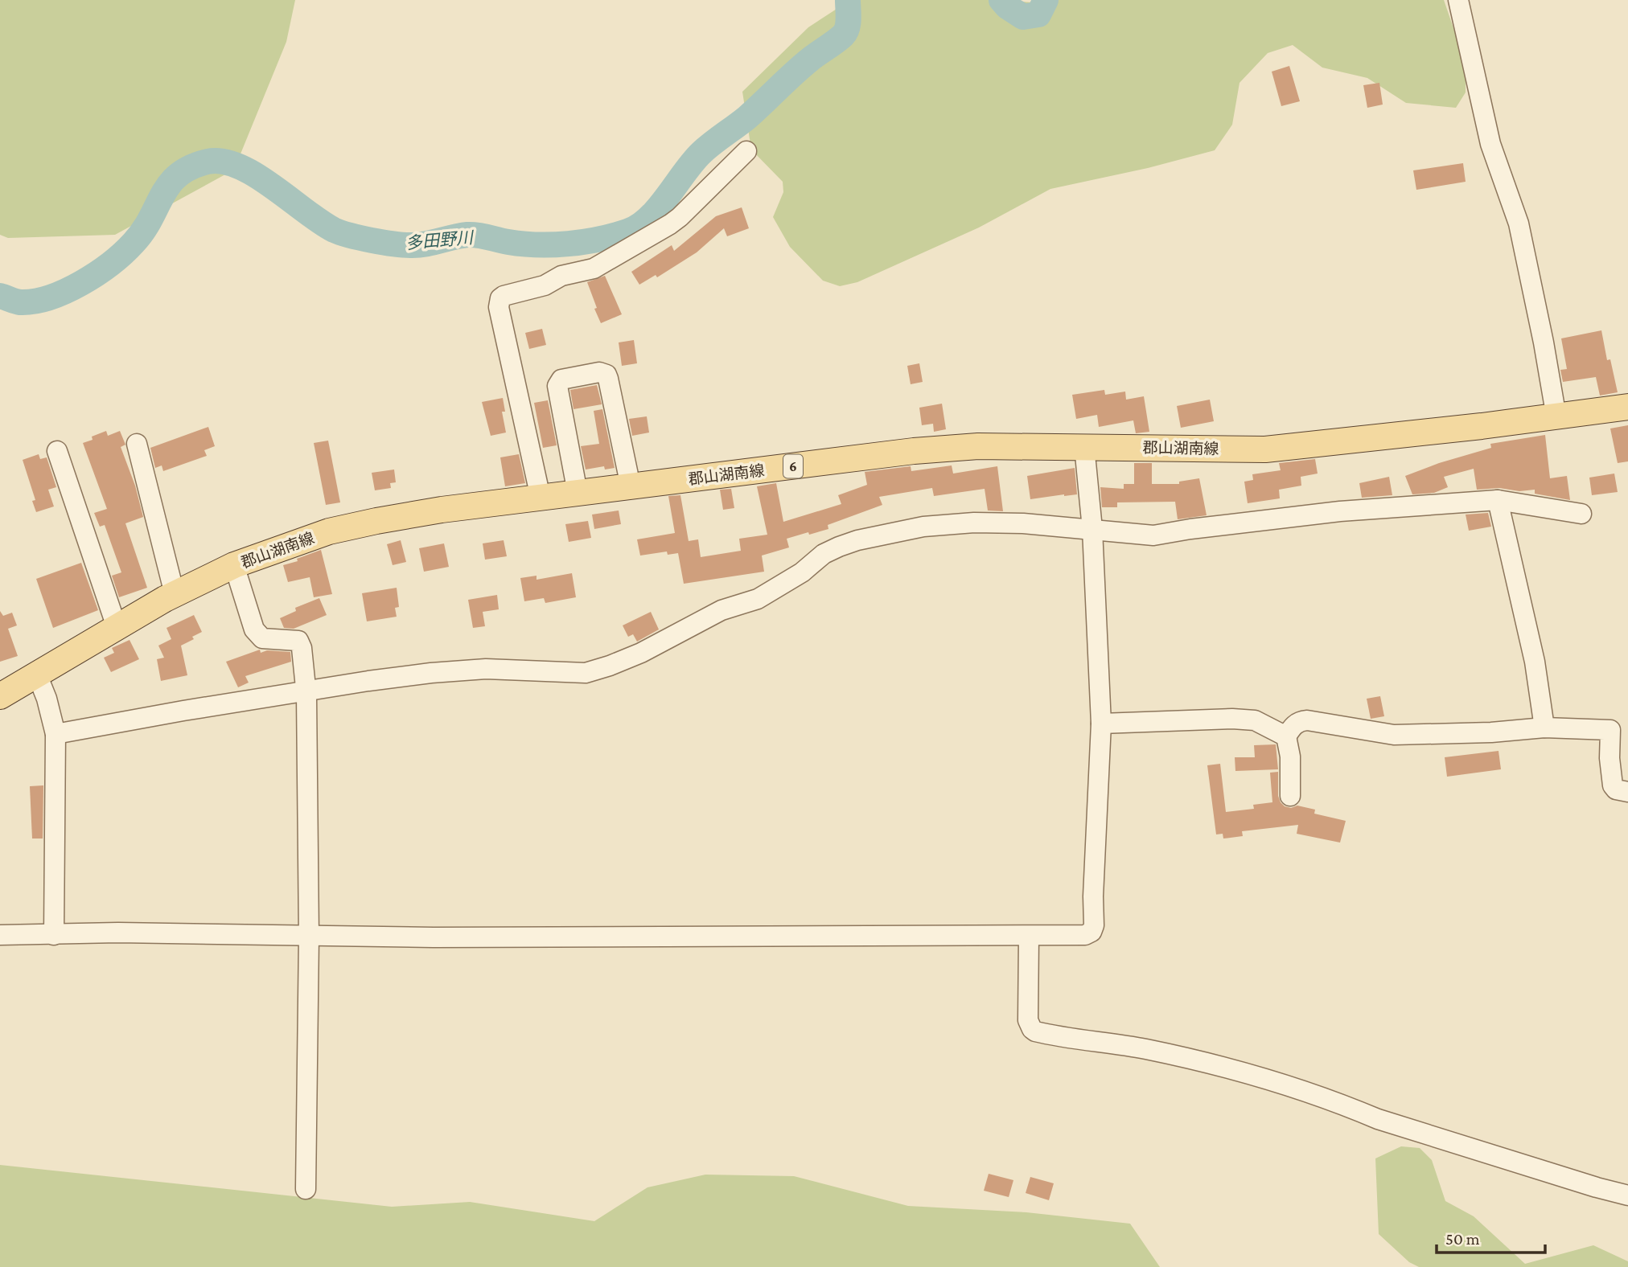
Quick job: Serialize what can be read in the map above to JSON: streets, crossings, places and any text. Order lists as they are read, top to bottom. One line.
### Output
{"streets":{"main road":["郡山湖南線","6"]},"water":["多田野川"],"scale_bar":"50 m"}
